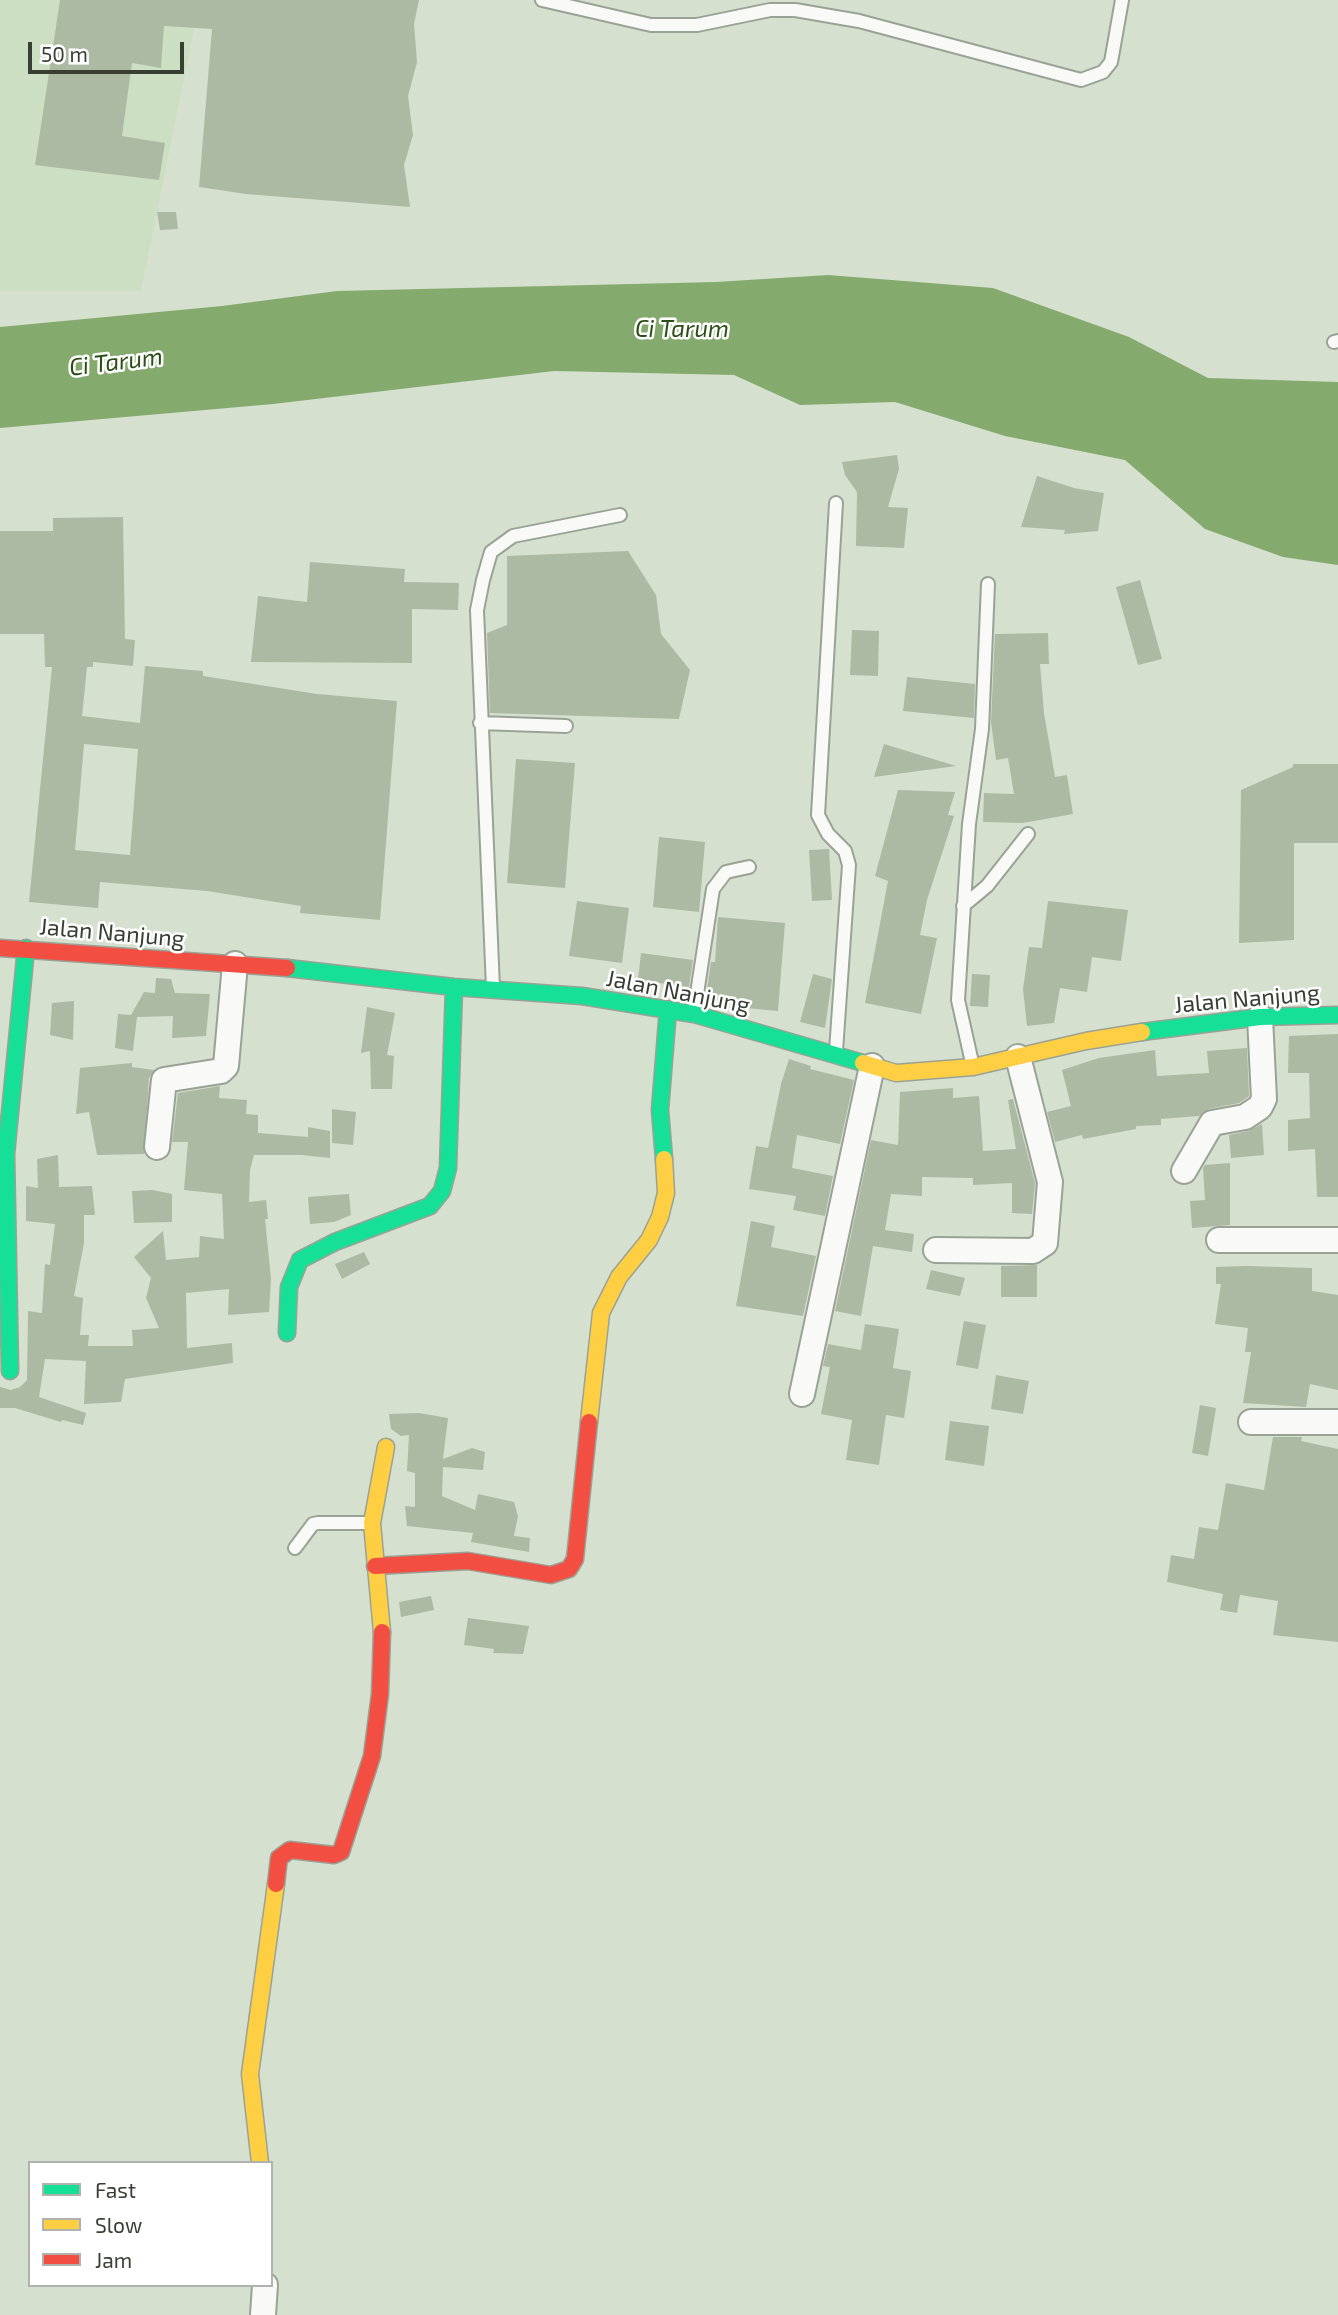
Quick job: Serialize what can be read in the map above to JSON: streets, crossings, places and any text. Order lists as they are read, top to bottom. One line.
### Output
{"streets":{"street":["Jalan Nanjung"]},"water":["Ci Tarum"],"legend":["Fast","Slow","Jam"],"scale_bar":"50 m"}
